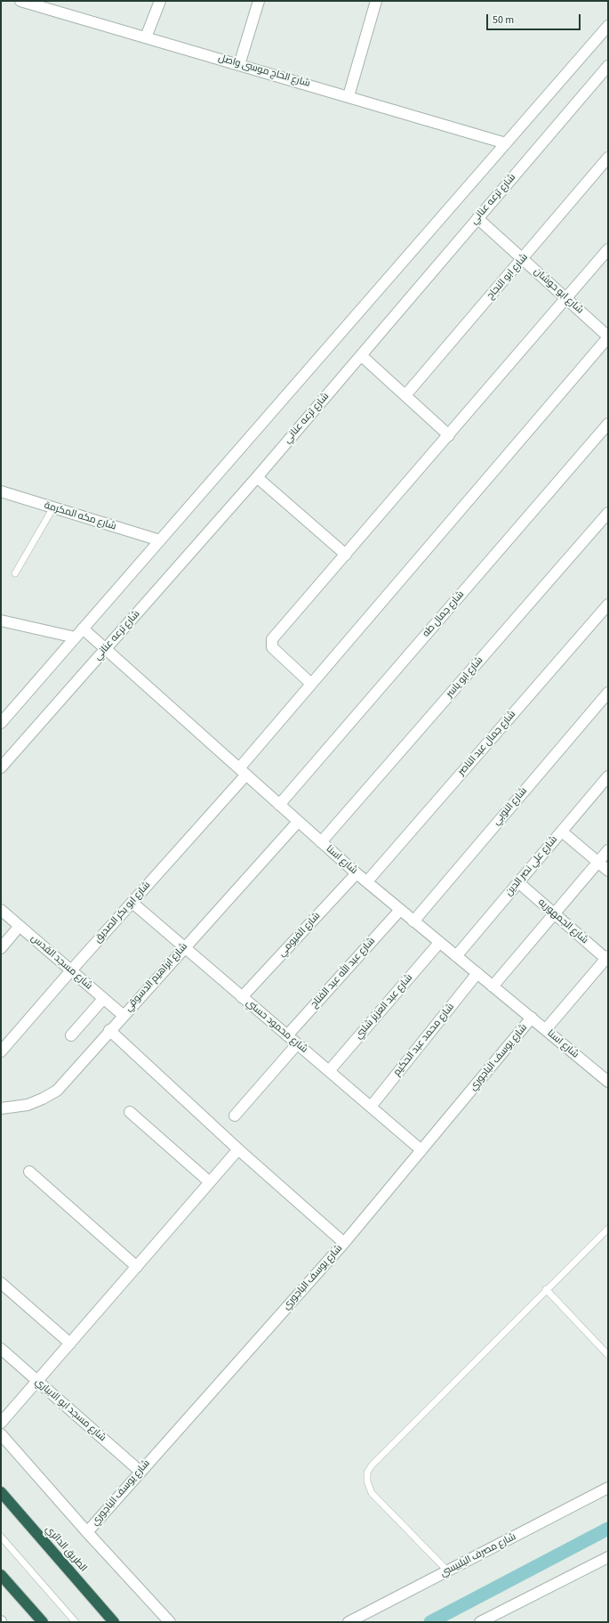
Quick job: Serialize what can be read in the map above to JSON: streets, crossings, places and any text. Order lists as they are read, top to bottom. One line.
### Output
{"streets":{"highway":["الطريق الدائري"],"street":["شارع الحاج موسى واصل","شارع ترعه عناني","شارع ابو النجاح","شارع ابو حوشان","شارع مكه المكرمة","شارع جمال طه","شارع ابو ياسر","شارع جمال عبد الناصر","شارع النوبي","شارع اسنا","شارع علي نصر الدين","شارع ابو بكر الصديق","شارع الجمهوريه","شارع الفيومي","شارع مسجد القدس","شارع عبد الله عبد الفتاح","شارع ابراهيم الدسوقي","شارع عبد العزيز شلبي","شارع محمود حسني","شارع محمد عبد الحكيم","شارع يوسف الباجوري","شارع مسجد ابو الابياري","شارع مصرف البلبيسي"]},"crossings":[["شارع ترعه عناني","شارع ابو حوشان"],["شارع ترعه عناني","شارع اسنا"],["شارع ابو النجاح","شارع ابو حوشان"],["شارع ابو حوشان","شارع ابو بكر الصديق"],["شارع جمال طه","شارع اسنا"],["شارع ابو ياسر","شارع اسنا"],["شارع جمال عبد الناصر","شارع اسنا"],["شارع النوبي","شارع اسنا"],["شارع اسنا","شارع علي نصر الدين"],["شارع اسنا","شارع ابو بكر الصديق"],["شارع اسنا","شارع الفيومي"],["شارع اسنا","شارع عبد الله عبد الفتاح"],["شارع اسنا","شارع ابراهيم الدسوقي"],["شارع اسنا","شارع عبد العزيز شلبي"],["شارع اسنا","شارع محمد عبد الحكيم"],["شارع اسنا","شارع يوسف الباجوري"],["شارع علي نصر الدين","شارع الجمهوريه"],["شارع ابو بكر الصديق","شارع مسجد القدس"],["شارع ابو بكر الصديق","شارع محمود حسني"],["شارع الفيومي","شارع محمود حسني"],["شارع مسجد القدس","شارع ابراهيم الدسوقي"],["شارع عبد الله عبد الفتاح","شارع محمود حسني"],["شارع ابراهيم الدسوقي","شارع محمود حسني"],["شارع عبد العزيز شلبي","شارع محمود حسني"],["شارع محمود حسني","شارع محمد عبد الحكيم"],["شارع محمود حسني","شارع يوسف الباجوري"],["شارع يوسف الباجوري","شارع مسجد ابو الابياري"]],"scale_bar":"50 m"}
